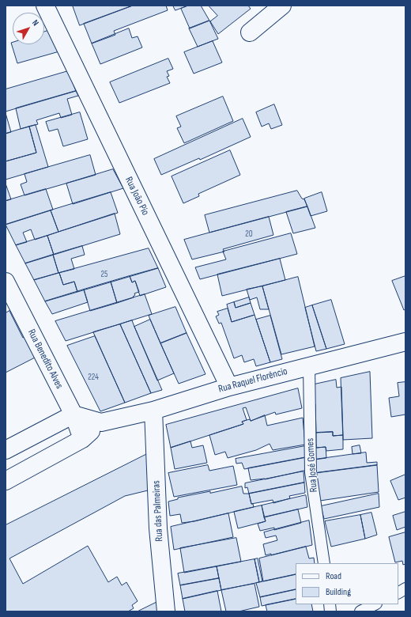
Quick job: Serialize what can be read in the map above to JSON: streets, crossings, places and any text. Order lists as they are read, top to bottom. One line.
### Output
{"streets":{"street":["Rua João Pio","Rua Benedito Alves","Rua Raquel Florêncio","Rua das Palmeiras"],"lane":["Rua José Gomes"]},"crossings":[["Rua João Pio","Rua Raquel Florêncio"],["Rua Benedito Alves","Rua Raquel Florêncio"],["Rua Raquel Florêncio","Rua José Gomes"],["Rua Raquel Florêncio","Rua das Palmeiras"]],"house_numbers":["20","25","224"],"legend":["Road","Building"],"north":"top right"}
